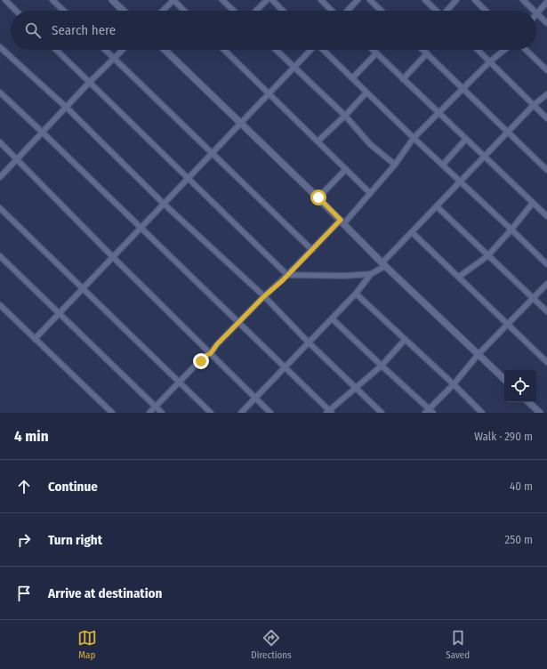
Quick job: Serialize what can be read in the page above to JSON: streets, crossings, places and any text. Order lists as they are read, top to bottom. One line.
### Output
{"page":{"search":"Search here","heading":["4 min","Walk · 290 m"],"list":[["Continue","40 m"],["Turn right","250 m"],"Arrive at destination"],"nav":["Map","Directions","Saved"]}}
